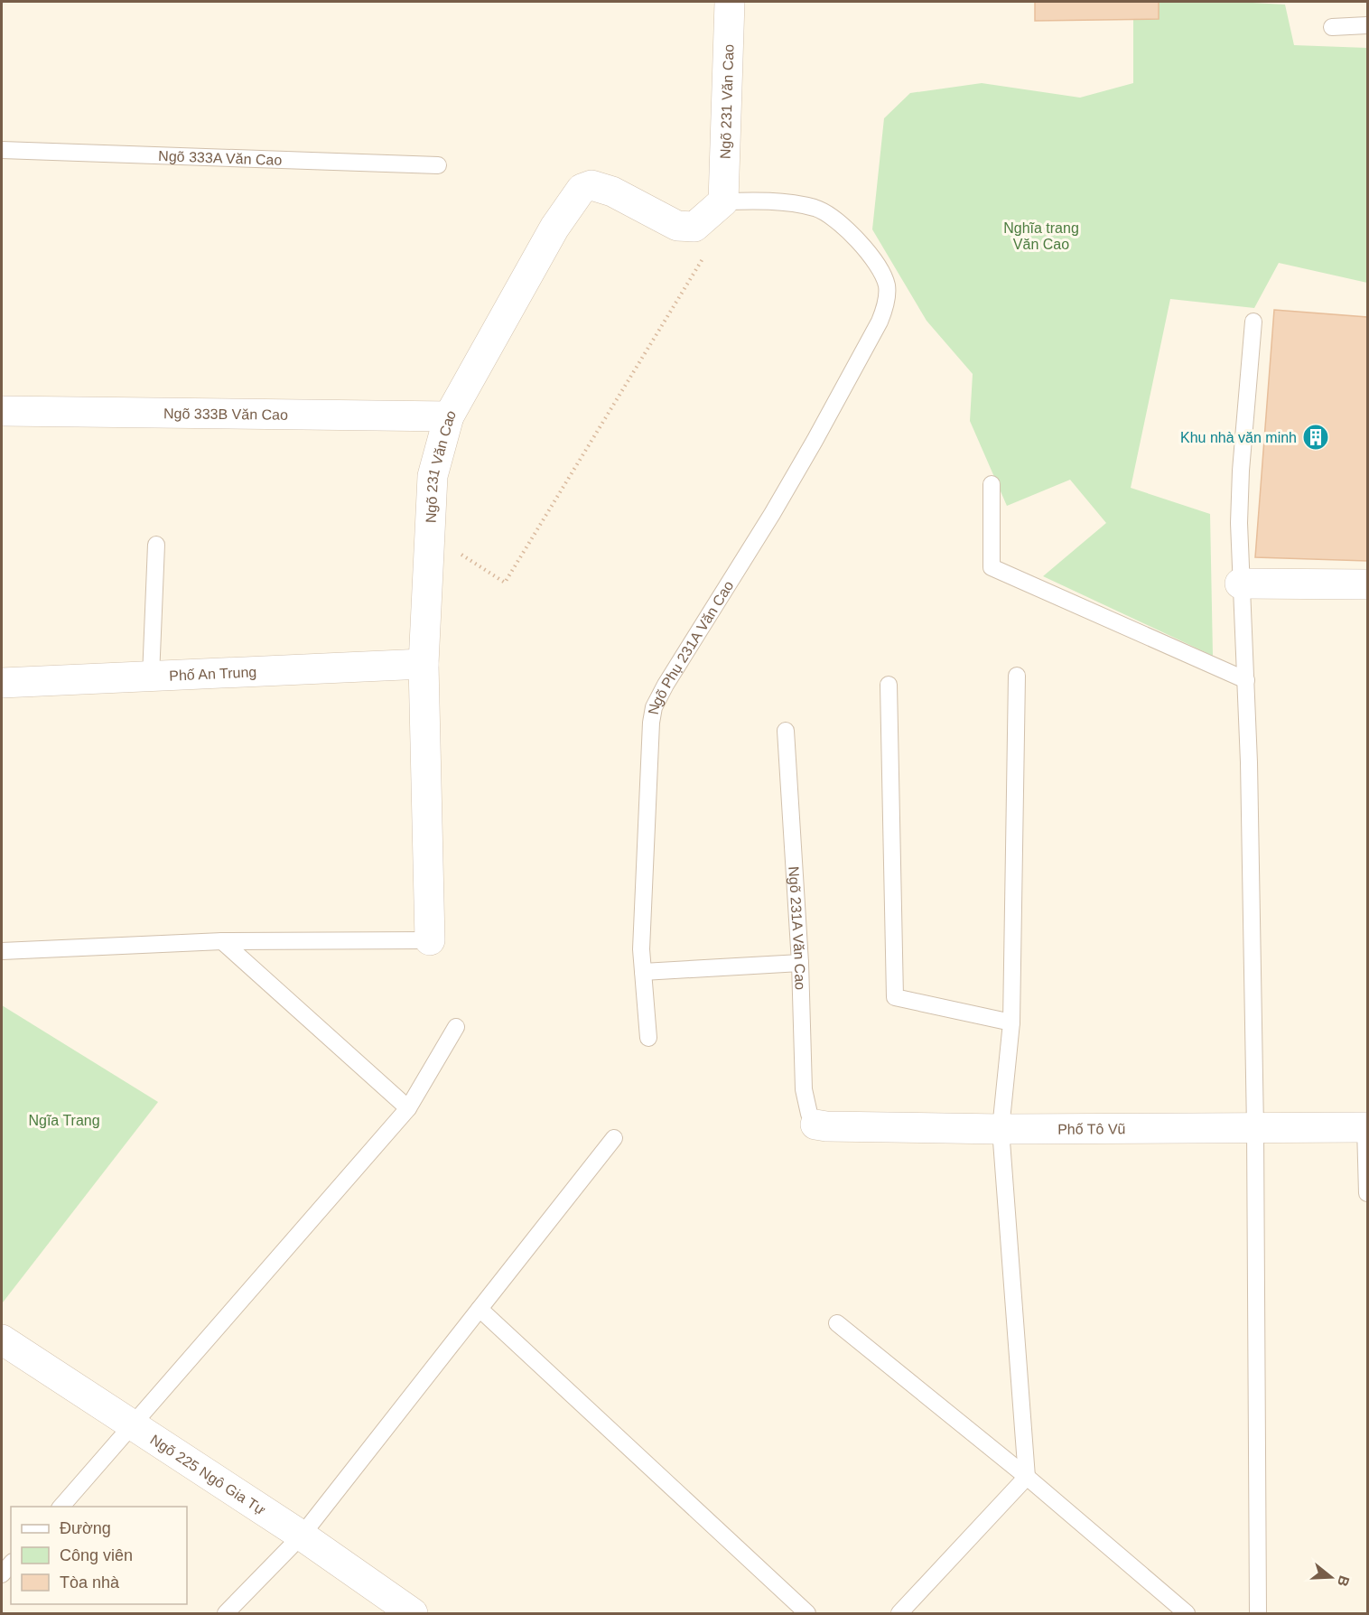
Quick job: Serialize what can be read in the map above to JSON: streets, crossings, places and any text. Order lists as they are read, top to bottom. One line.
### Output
{"streets":{"street":["Ngõ 231 Văn Cao","Ngõ 333B Văn Cao","Phố An Trung","Phố Tô Vũ","Ngõ 225 Ngô Gia Tự"],"lane":["Ngõ 333A Văn Cao","Ngõ Phụ 231A Văn Cao","Ngõ 231A Văn Cao"]},"crossings":[["Ngõ 231 Văn Cao","Ngõ 333B Văn Cao"],["Ngõ 231 Văn Cao","Ngõ Phụ 231A Văn Cao"],["Ngõ 231 Văn Cao","Phố An Trung"],["Ngõ 231A Văn Cao","Phố Tô Vũ"]],"parks":["Nghĩa trang Văn Cao","Ngĩa Trang"],"places":{"building":["Khu nhà văn minh"]},"legend":["Đường","Công viên","Tòa nhà"],"north":"right"}
